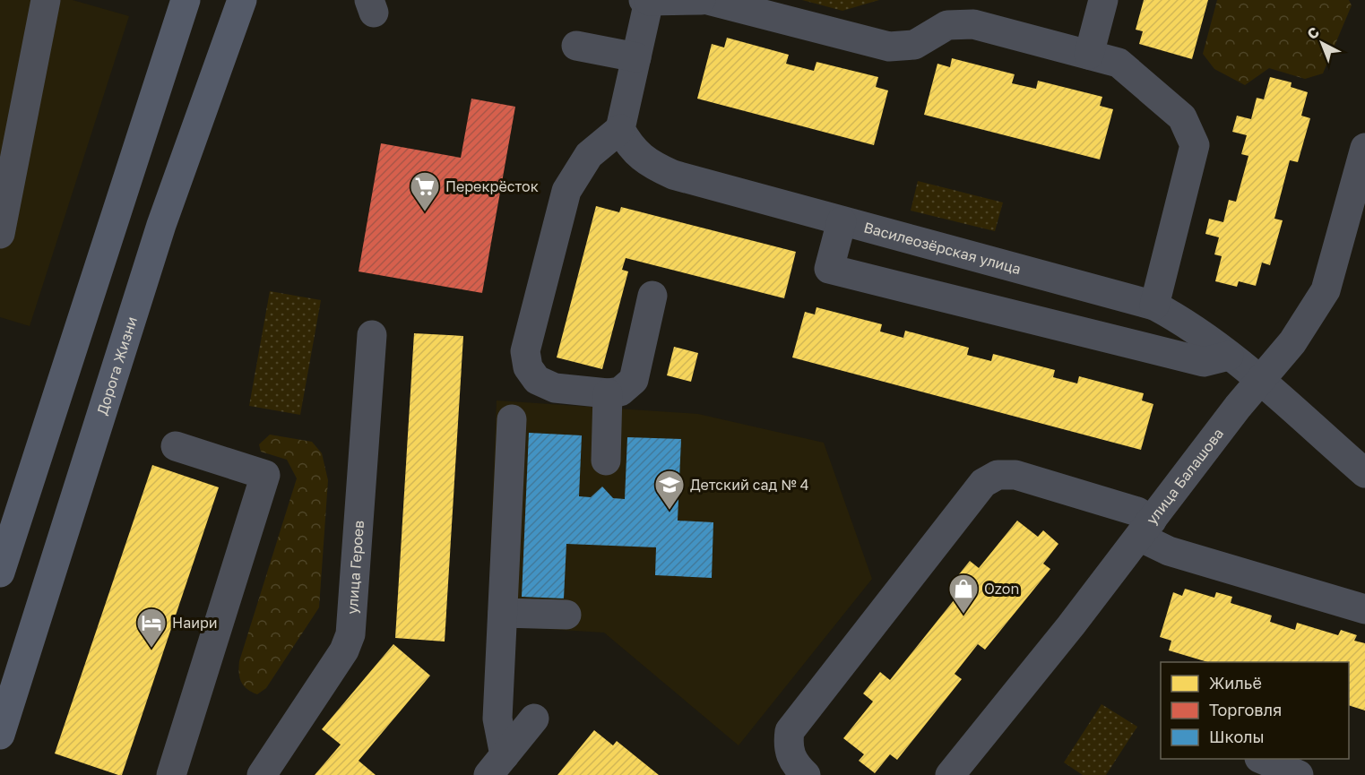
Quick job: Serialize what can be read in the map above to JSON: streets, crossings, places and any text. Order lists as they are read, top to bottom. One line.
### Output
{"streets":{"main road":["Дорога Жизни"],"street":["Василеозёрская улица","улица Балашова","улица Героев"]},"crossings":[["Василеозёрская улица","улица Балашова"]],"places":{"supermarket":["Перекрёсток"],"school or university":["Детский сад № 4"],"shop":["Ozon"],"hotel":["Наири"]},"legend":["Жильё","Торговля","Школы"],"north":"top left"}
